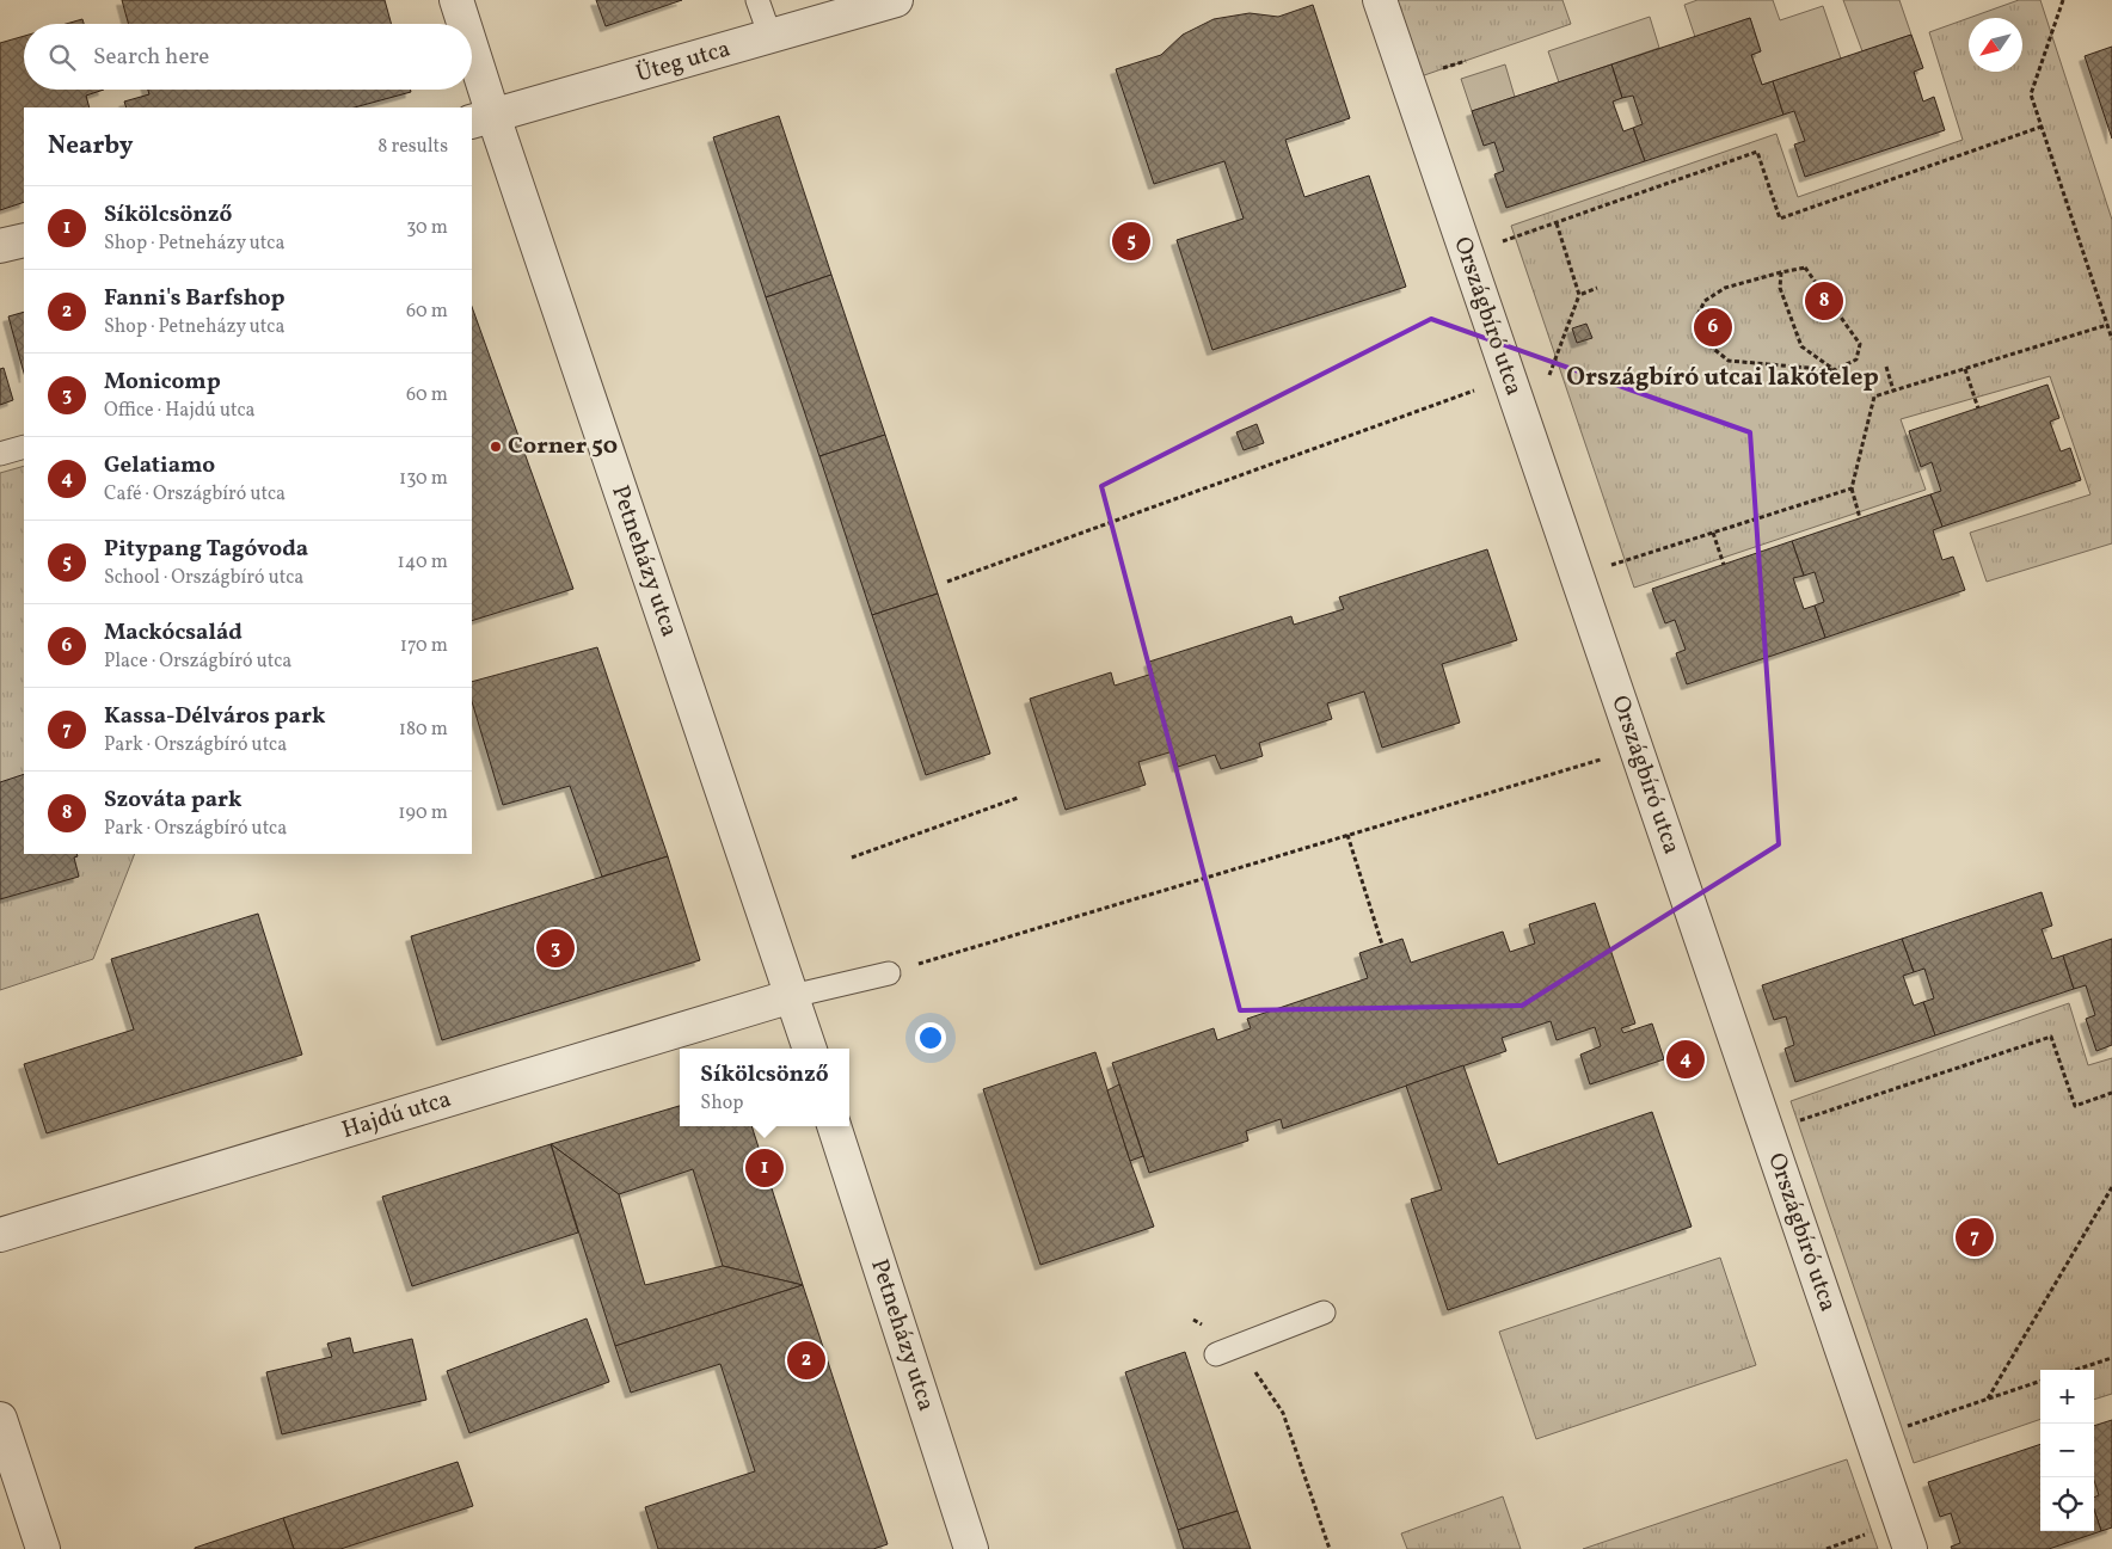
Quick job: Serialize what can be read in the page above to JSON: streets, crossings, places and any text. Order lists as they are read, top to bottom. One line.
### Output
{"streets":{"street":["Üteg utca","Országbíró utca","Petneházy utca","Hajdú utca"]},"crossings":[["Üteg utca","Petneházy utca"],["Petneházy utca","Hajdú utca"]],"districts":["Országbíró utcai lakótelep"],"places":["Corner 50"],"north":"bottom left","page":{"search":"Search here","heading":["Nearby","8 results"],"list":[{"mark":"1","name":"Síkölcsönző","note":"Shop · Petneházy utca","value":"30 m"},{"mark":"2","name":"Fanni's Barfshop","note":"Shop · Petneházy utca","value":"60 m"},{"mark":"3","name":"Monicomp","note":"Office · Hajdú utca","value":"60 m"},{"mark":"4","name":"Gelatiamo","note":"Café · Országbíró utca","value":"130 m"},{"mark":"5","name":"Pitypang Tagóvoda","note":"School · Országbíró utca","value":"140 m"},{"mark":"6","name":"Mackócsalád","note":"Place · Országbíró utca","value":"170 m"},{"mark":"7","name":"Kassa-Délváros park","note":"Park · Országbíró utca","value":"180 m"},{"mark":"8","name":"Szováta park","note":"Park · Országbíró utca","value":"190 m"}],"pins":["5","8","6","3","4","1","7","2"],"popup":["Síkölcsönző","Shop"],"map_buttons":["+","−"]}}
